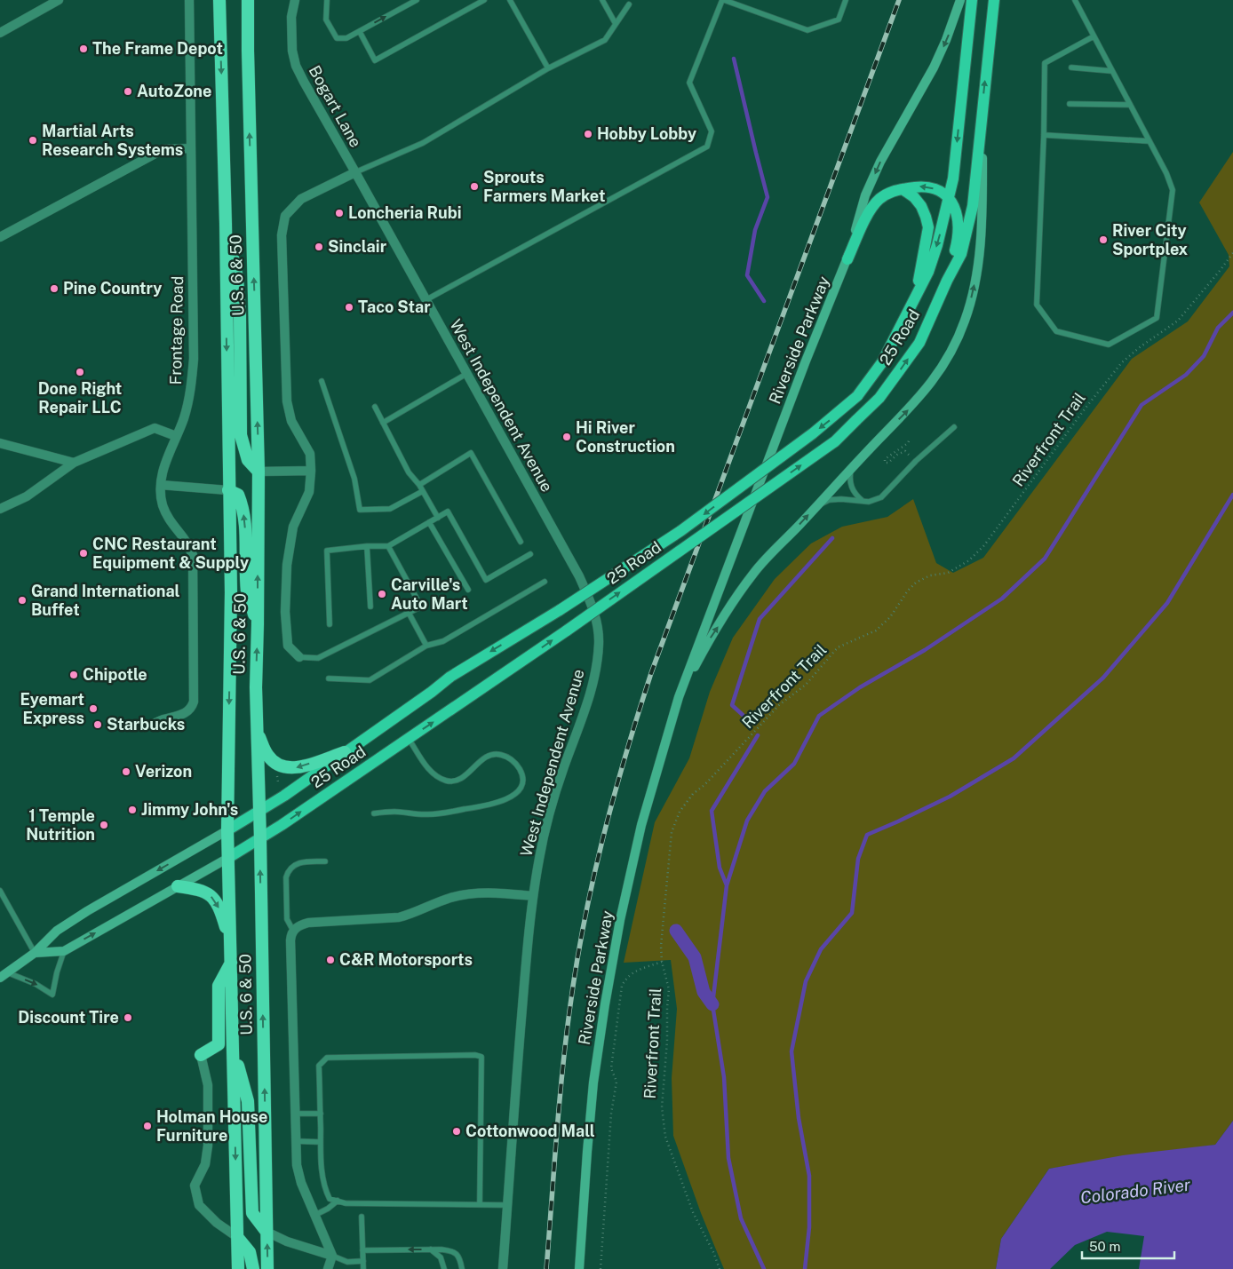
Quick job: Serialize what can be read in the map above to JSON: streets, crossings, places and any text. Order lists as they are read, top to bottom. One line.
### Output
{"streets":{"highway":["U.S. 6 & 50"],"main road":["25 Road","Riverside Parkway"],"street":["Bogart Lane","Frontage Road","West Independent Avenue"],"path":["Riverfront Trail"]},"crossings":[["Bogart Lane","West Independent Avenue"],["U.S. 6 & 50","25 Road"],["25 Road","Riverside Parkway"]],"water":["Colorado River"],"places":["The Frame Depot","AutoZone","Hobby Lobby","Martial Arts Research Systems","Sprouts Farmers Market","Loncheria Rubi","River City Sportplex","Sinclair","Pine Country","Taco Star","Done Right Repair LLC","Hi River Construction","CNC Restaurant Equipment & Supply","Carville's Auto Mart","Grand International Buffet","Chipotle","Eyemart Express","Starbucks","Verizon","Jimmy John's","1 Temple Nutrition","C&R Motorsports","Discount Tire","Holman House Furniture","Cottonwood Mall"],"scale_bar":"50 m"}
